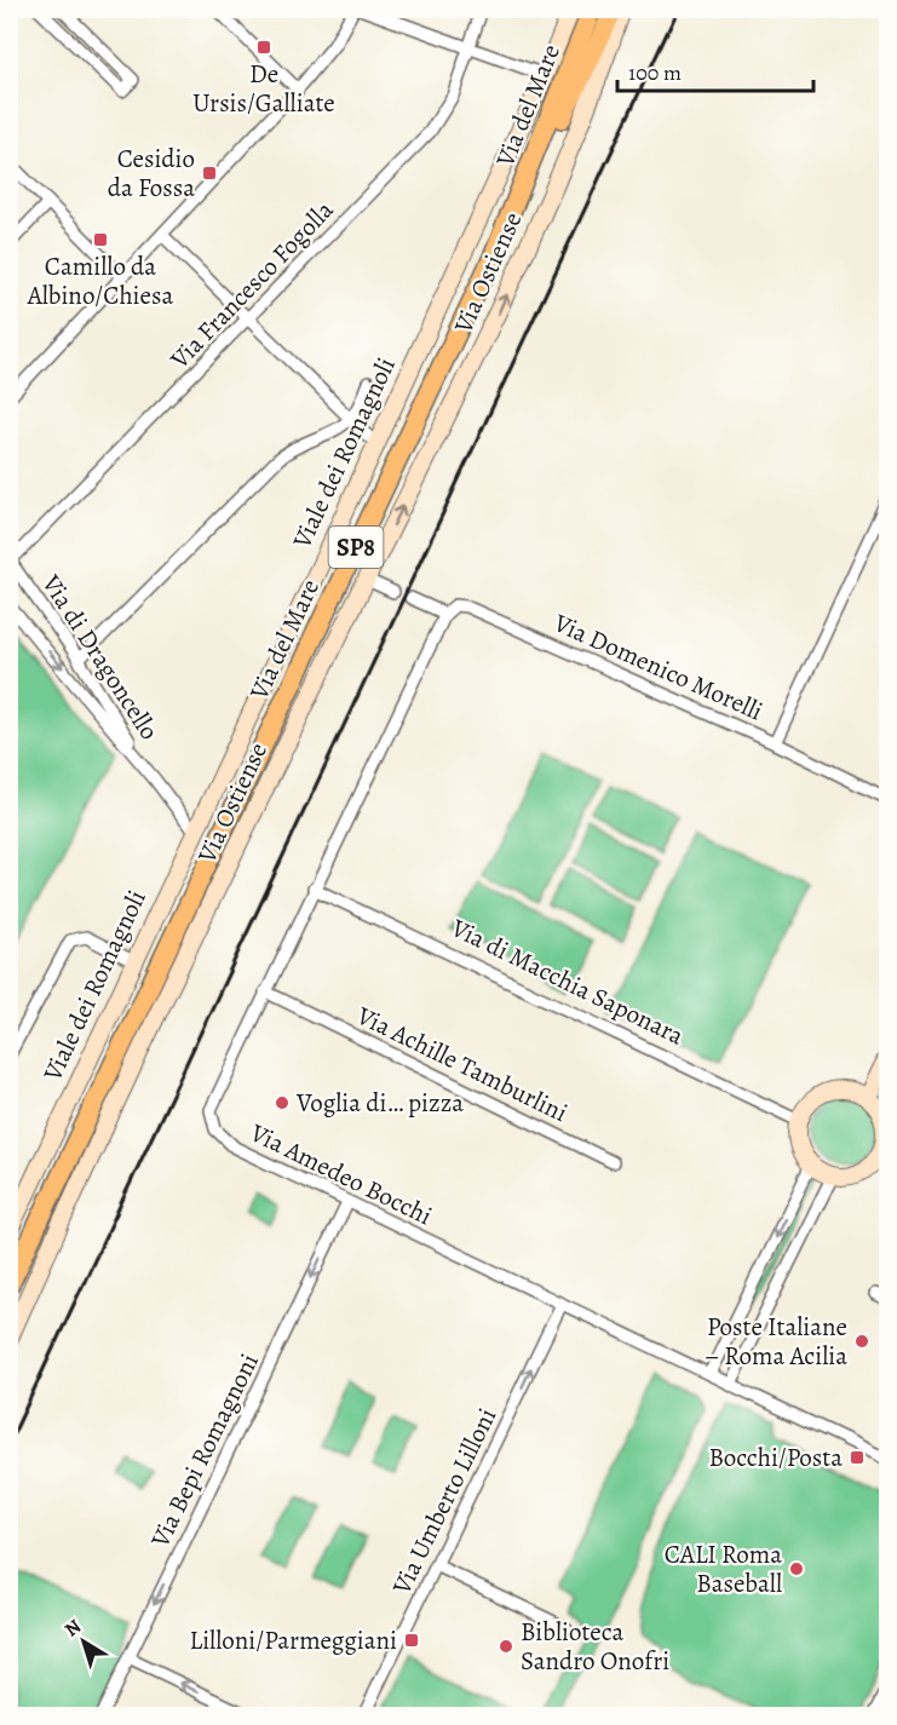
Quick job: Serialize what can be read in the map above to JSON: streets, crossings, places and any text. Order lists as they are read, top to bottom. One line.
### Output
{"streets":{"main road":["Via del Mare","Via Ostiense","Viale dei Romagnoli","SP8"],"street":["Via Francesco Fogolla","Via di Dragoncello","Via Domenico Morelli","Via di Macchia Saponara","Via Achille Tamburlini","Via Amedeo Bocchi","Via Bepi Romagnoni","Via Umberto Lilloni"]},"crossings":[["Via Francesco Fogolla","Via di Dragoncello"],["Viale dei Romagnoli","Via di Dragoncello"],["Via Domenico Morelli","Via Amedeo Bocchi"],["Via di Macchia Saponara","Via Amedeo Bocchi"],["Via Achille Tamburlini","Via Amedeo Bocchi"],["Via Amedeo Bocchi","Via Bepi Romagnoni"],["Via Amedeo Bocchi","Via Umberto Lilloni"]],"one_way":["Via Bepi Romagnoni","Via Umberto Lilloni"],"places":{"transit":["De Ursis/Galliate","Cesidio da Fossa","Camillo da Albino/Chiesa","Bocchi/Posta","Lilloni/Parmeggiani"],"other":["Voglia di… pizza","Poste Italiane – Roma Acilia","CALI Roma Baseball","Biblioteca Sandro Onofri"]},"scale_bar":"100 m","north":"top left"}
